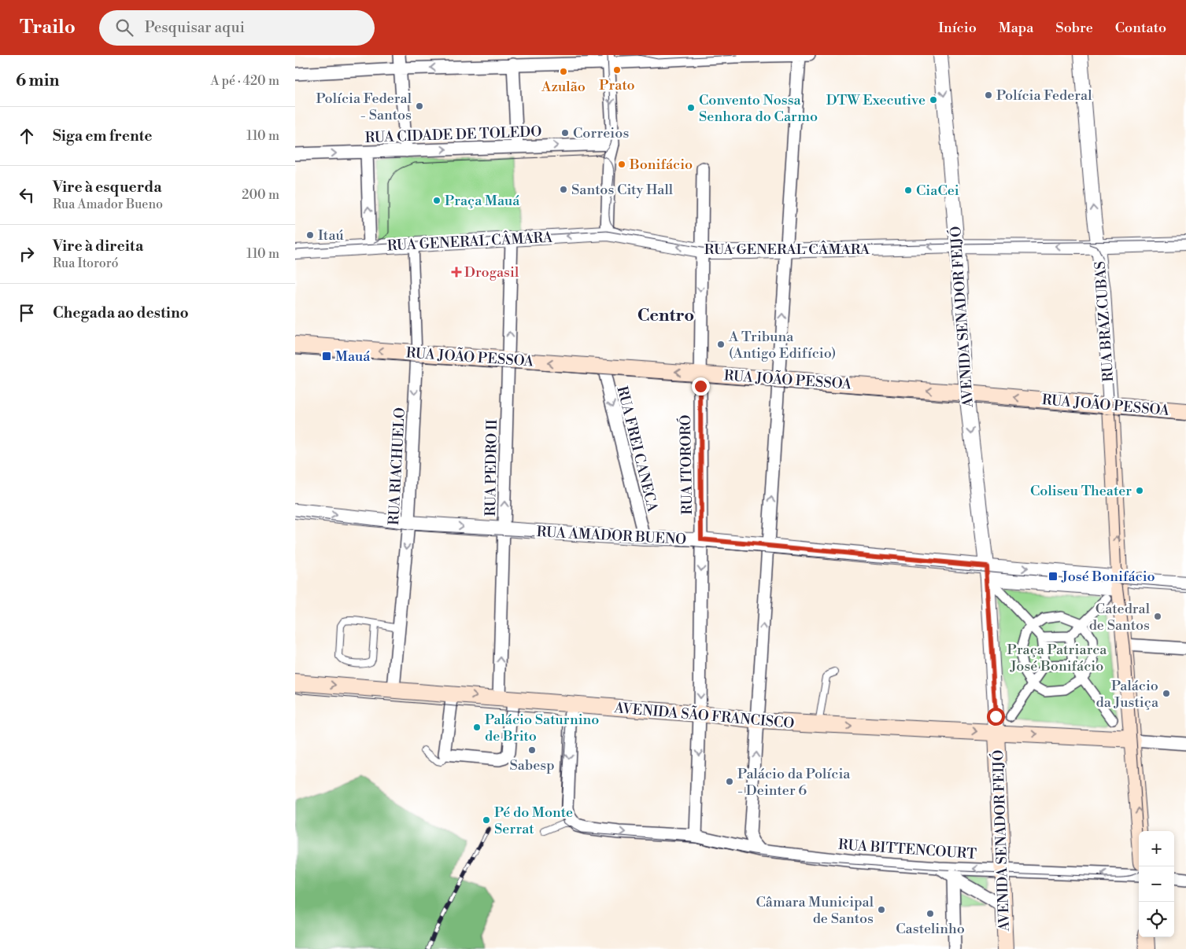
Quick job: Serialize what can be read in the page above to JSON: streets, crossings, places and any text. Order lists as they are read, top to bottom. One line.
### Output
{"streets":{"main road":["AVENIDA SENADOR FEIJÓ","RUA BRAZ CUBAS","RUA JOÃO PESSOA","AVENIDA SÃO FRANCISCO"],"street":["RUA CIDADE DE TOLEDO","RUA GENERAL CÂMARA","RUA FREI CANECA","RUA ITORORÓ","RUA RIACHUELO","RUA PEDRO II","RUA AMADOR BUENO","RUA BITTENCOURT"]},"crossings":[["RUA GENERAL CÂMARA","AVENIDA SENADOR FEIJÓ"],["RUA GENERAL CÂMARA","RUA BRAZ CUBAS"],["RUA GENERAL CÂMARA","RUA ITORORÓ"],["RUA GENERAL CÂMARA","RUA RIACHUELO"],["RUA GENERAL CÂMARA","RUA PEDRO II"],["AVENIDA SENADOR FEIJÓ","RUA JOÃO PESSOA"],["AVENIDA SENADOR FEIJÓ","RUA AMADOR BUENO"],["AVENIDA SENADOR FEIJÓ","AVENIDA SÃO FRANCISCO"],["AVENIDA SENADOR FEIJÓ","RUA BITTENCOURT"],["RUA BRAZ CUBAS","RUA JOÃO PESSOA"],["RUA JOÃO PESSOA","RUA FREI CANECA"],["RUA JOÃO PESSOA","RUA ITORORÓ"],["RUA JOÃO PESSOA","RUA RIACHUELO"],["RUA JOÃO PESSOA","RUA PEDRO II"],["RUA FREI CANECA","RUA AMADOR BUENO"],["RUA ITORORÓ","RUA AMADOR BUENO"],["RUA ITORORÓ","AVENIDA SÃO FRANCISCO"],["RUA ITORORÓ","RUA BITTENCOURT"],["RUA RIACHUELO","RUA AMADOR BUENO"],["RUA RIACHUELO","AVENIDA SÃO FRANCISCO"],["RUA PEDRO II","RUA AMADOR BUENO"],["RUA PEDRO II","AVENIDA SÃO FRANCISCO"]],"one_way":["RUA GENERAL CÂMARA","AVENIDA SENADOR FEIJÓ","RUA BRAZ CUBAS","RUA JOÃO PESSOA","RUA FREI CANECA","RUA RIACHUELO","RUA PEDRO II","AVENIDA SÃO FRANCISCO"],"districts":["Centro"],"parks":["Praça Patriarca José Bonifácio"],"places":{"other":["Prato","Azulão","Polícia Federal","DTW Executive","Polícia Federal - Santos","Convento Nossa Senhora do Carmo","Correios","Bonifácio","Santos City Hall","CiaCei","Praça Mauá","Itaú","A Tribuna (Antigo Edifício)","Coliseu Theater","Catedral de Santos","Palácio da Justiça","Palácio Saturnino de Brito","Sabesp","Palácio da Polícia - Deinter 6","Pé do Monte Serrat","Câmara Municipal de Santos","Castelinho"],"health":["Drogasil"],"transit":["Mauá","José Bonifácio"]},"page":{"header":"Trailo","search":"Pesquisar aqui","nav":["Início","Mapa","Sobre","Contato"],"heading":["6 min","A pé · 420 m"],"list":[["Siga em frente","110 m"],["Vire à esquerda","Rua Amador Bueno","200 m"],["Vire à direita","Rua Itororó","110 m"],"Chegada ao destino"],"map_buttons":["+","−"]}}
